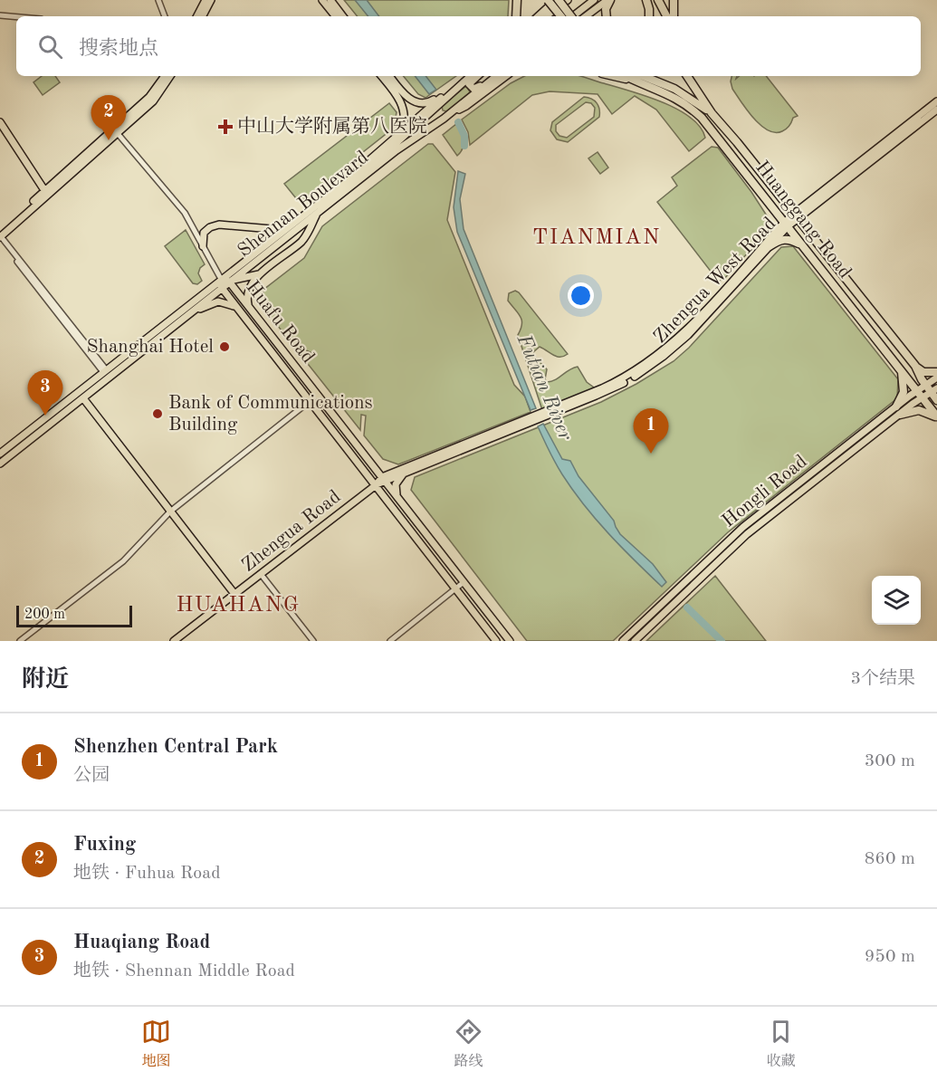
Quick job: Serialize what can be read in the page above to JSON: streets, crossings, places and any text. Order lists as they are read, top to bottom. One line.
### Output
{"streets":{"highway":["Huanggang Road"],"main road":["Shennan Boulevard","Zhengua West Road","Huafu Road","Hongli Road","Zhengua Road"]},"crossings":[["Shennan Boulevard","Huafu Road"],["Huanggang Road","Zhengua West Road"],["Huanggang Road","Hongli Road"],["Zhengua West Road","Huafu Road"],["Huafu Road","Zhengua Road"]],"districts":["TIANMIAN","HUAHANG"],"water":["Futian River"],"places":{"health":["中山大学附属第八医院"],"other":["Shanghai Hotel","Bank of Communications Building"]},"scale_bar":"200 m","page":{"search":"搜索地点","pins":["2","3","1"],"scale":"200 m","heading":["附近","3个结果"],"list":[{"mark":"1","name":"Shenzhen Central Park","note":"公园","value":"300 m"},{"mark":"2","name":"Fuxing","note":"地铁 · Fuhua Road","value":"860 m"},{"mark":"3","name":"Huaqiang Road","note":"地铁 · Shennan Middle Road","value":"950 m"}],"nav":["地图","路线","收藏"]}}
